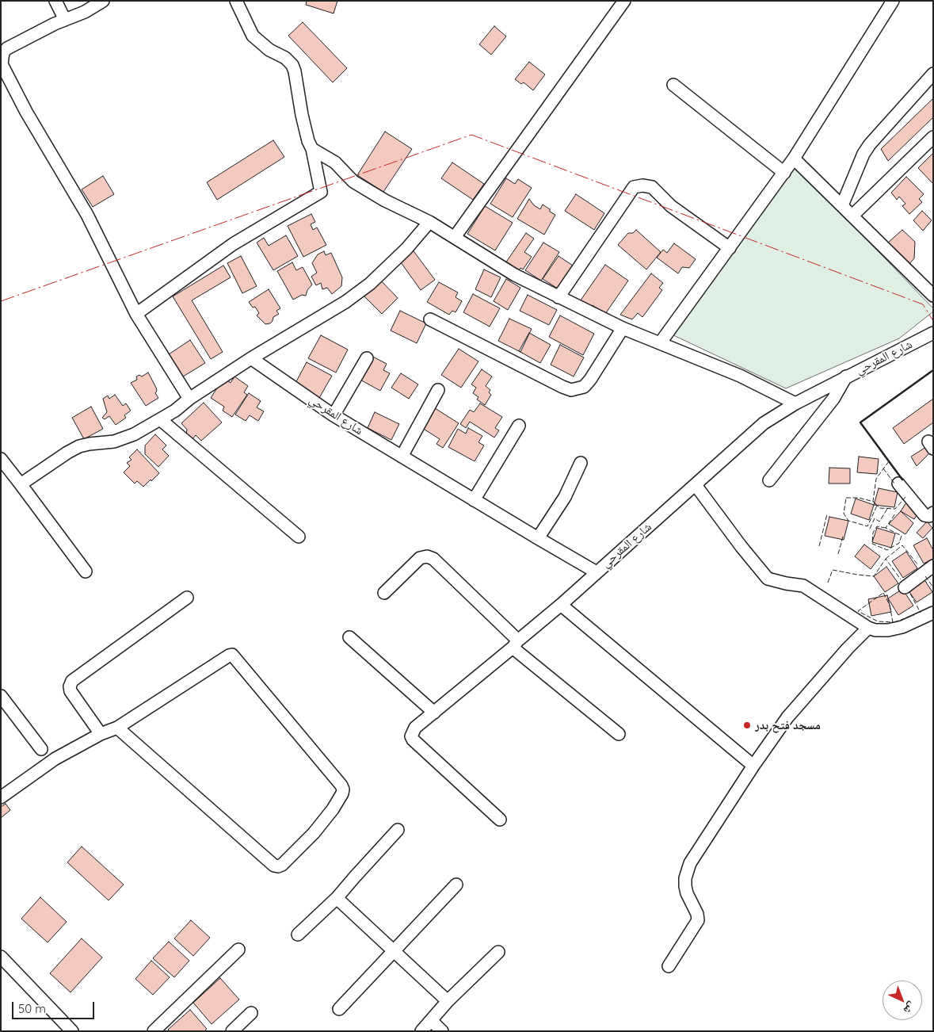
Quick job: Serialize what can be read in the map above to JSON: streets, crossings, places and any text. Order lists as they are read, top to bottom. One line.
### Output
{"streets":{"street":["شارع المقرحي"]},"places":["مسجد فتح بدر"],"scale_bar":"50 m","north":"bottom right"}
